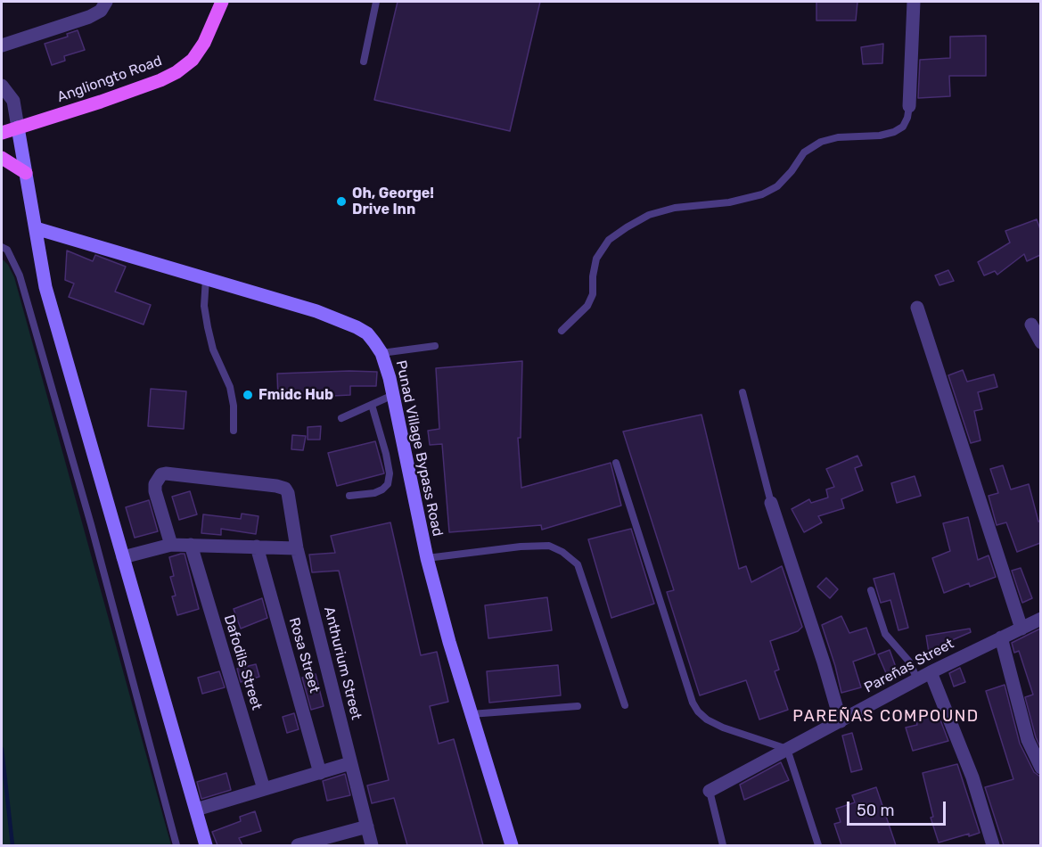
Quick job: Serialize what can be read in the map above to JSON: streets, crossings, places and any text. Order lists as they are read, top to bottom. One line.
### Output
{"streets":{"main road":["Angliongto Road","Punad Village Bypass Road"],"street":["Rosa Street","Dafodils Street","Anthurium Street","Pareñas Street"]},"districts":["PAREÑAS COMPOUND"],"places":["Oh, George! Drive Inn","Fmidc Hub"],"scale_bar":"50 m"}
